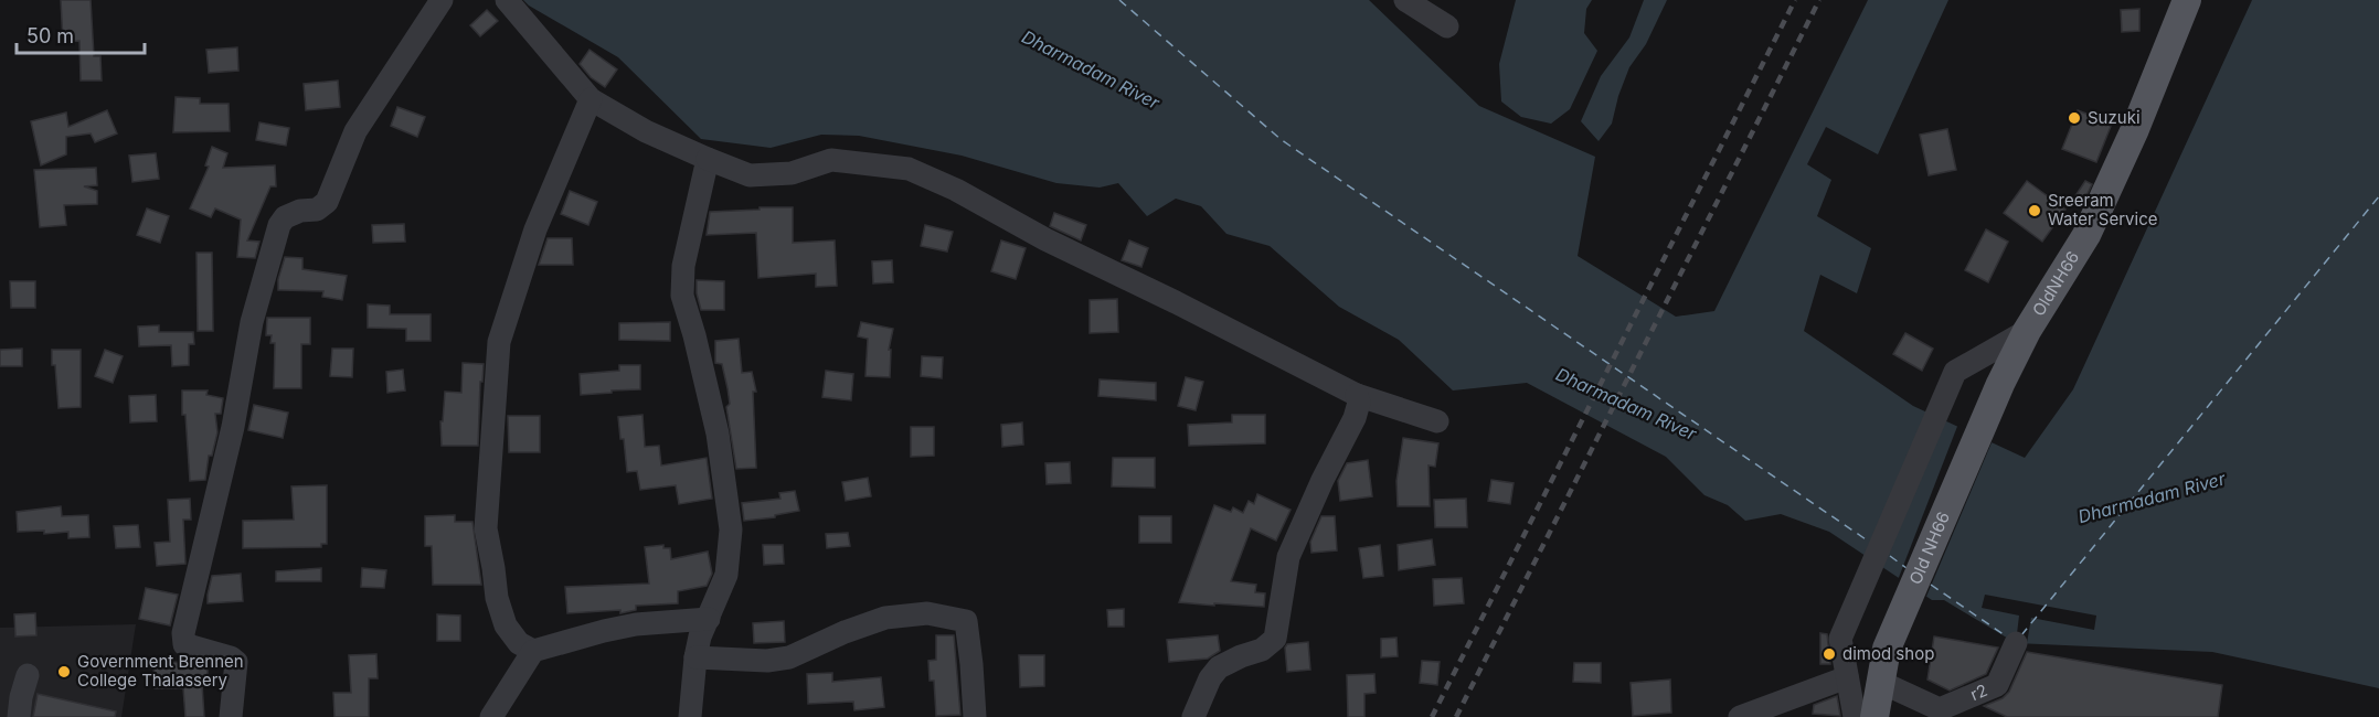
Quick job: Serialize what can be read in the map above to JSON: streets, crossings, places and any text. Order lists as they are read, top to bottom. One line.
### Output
{"streets":{"main road":["OldNH66","Old NH66"],"street":["r2"]},"crossings":[["OldNH66","Old NH66"],["Old NH66","r2"]],"water":["Dharmadam River"],"places":["Suzuki","Sreeram Water Service","dimod shop","Government Brennen College Thalassery"],"scale_bar":"50 m"}
